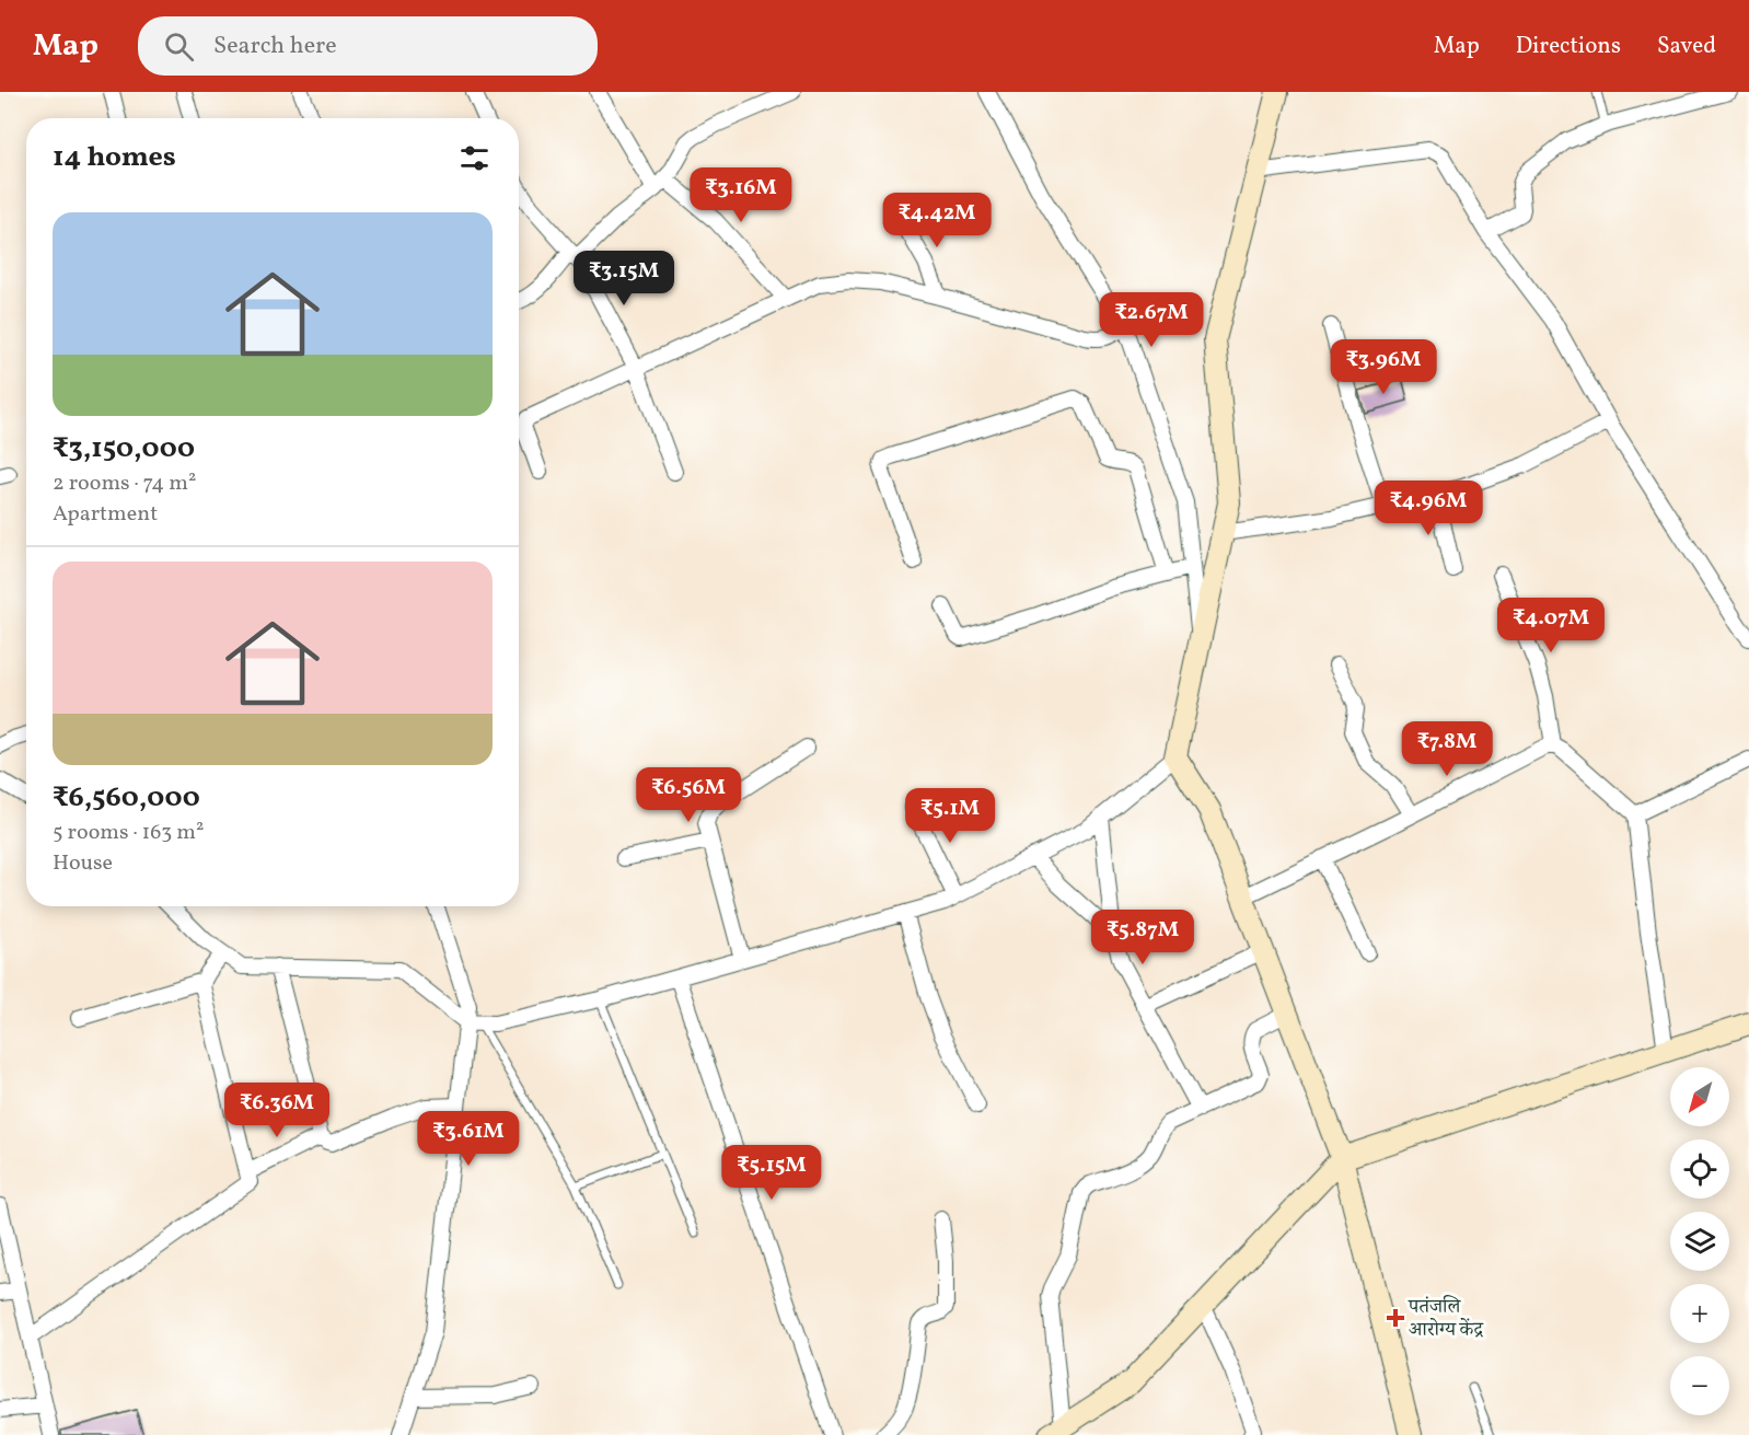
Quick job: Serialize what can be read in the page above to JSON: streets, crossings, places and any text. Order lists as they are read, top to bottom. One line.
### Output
{"places":{"health":["पतंजलि आरोग्य केंद्र"]},"north":"bottom left","page":{"header":"Map","search":"Search here","nav":["Map","Directions","Saved"],"heading":"14 homes","price":["₹3.16M","₹4.42M","₹3.15M","₹2.67M","₹3.96M","₹4.96M","₹4.07M","₹7.8M","₹6.56M","₹5.1M","₹5.87M","₹6.36M","₹3.61M","₹5.15M"],"list":[{"name":"₹3,150,000","note":"2 rooms · 74 m² · Apartment"},{"name":"₹6,560,000","note":"5 rooms · 163 m² · House"}],"map_buttons":["+","−"]}}
